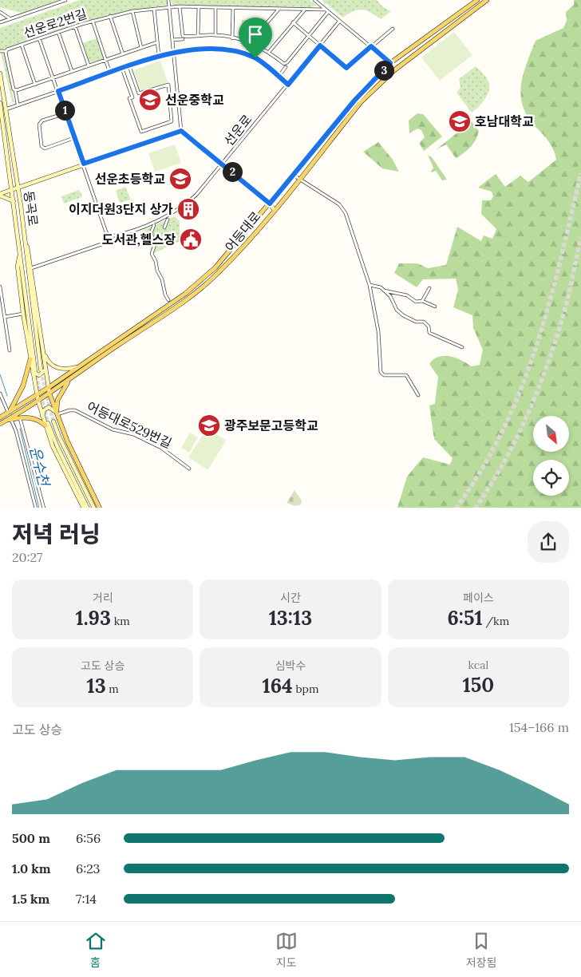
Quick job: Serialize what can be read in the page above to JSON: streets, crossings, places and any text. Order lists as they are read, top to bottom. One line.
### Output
{"streets":{"main road":["동곡로","어등대로"],"street":["선운로2번길","선운로","어등대로529번길"]},"water":["운수천"],"places":{"school or university":["선운중학교","호남대학교","선운초등학교","광주보문고등학교"],"building":["이지더원3단지 상가"],"public building":["도서관,헬스장"]},"north":"bottom right","page":{"pins":["3","1","2"],"heading":["저녁 러닝","20:27"],"stats":[["거리","1.93 km"],["시간","13:13"],["페이스","6:51 /km"],["고도 상승","13 m"],["심박수","164 bpm"],["kcal","150"]],"chart":["고도 상승","154–166 m"],"list":[{"name":"500 m","note":"6:56"},{"name":"1.0 km","note":"6:23"},{"name":"1.5 km","note":"7:14"}],"tabs":["홈","지도","저장됨"]}}
